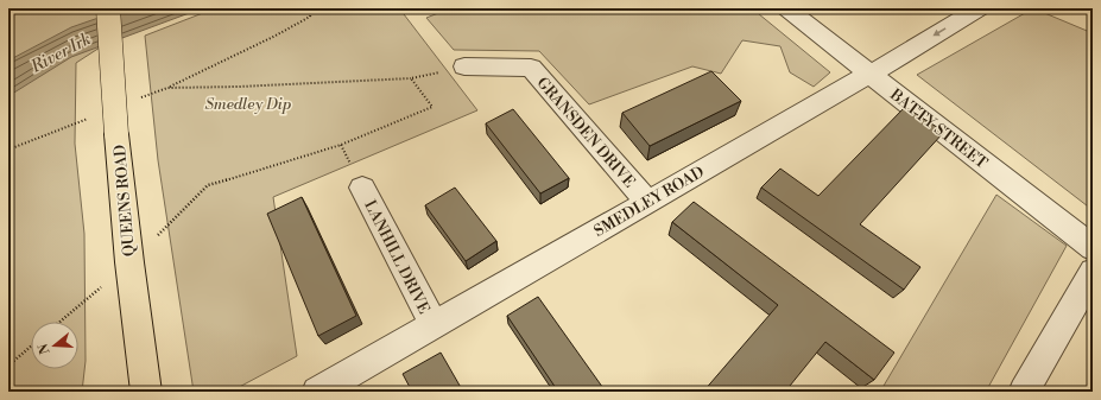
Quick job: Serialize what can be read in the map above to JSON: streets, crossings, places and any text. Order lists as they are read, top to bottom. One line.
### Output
{"streets":{"highway":["QUEENS ROAD"],"street":["BATTY STREET","GRANSDEN DRIVE","SMEDLEY ROAD","LANHILL DRIVE"]},"crossings":[["BATTY STREET","SMEDLEY ROAD"],["GRANSDEN DRIVE","SMEDLEY ROAD"],["SMEDLEY ROAD","LANHILL DRIVE"]],"water":["River Irk"],"parks":["Smedley Dip"],"north":"left"}
